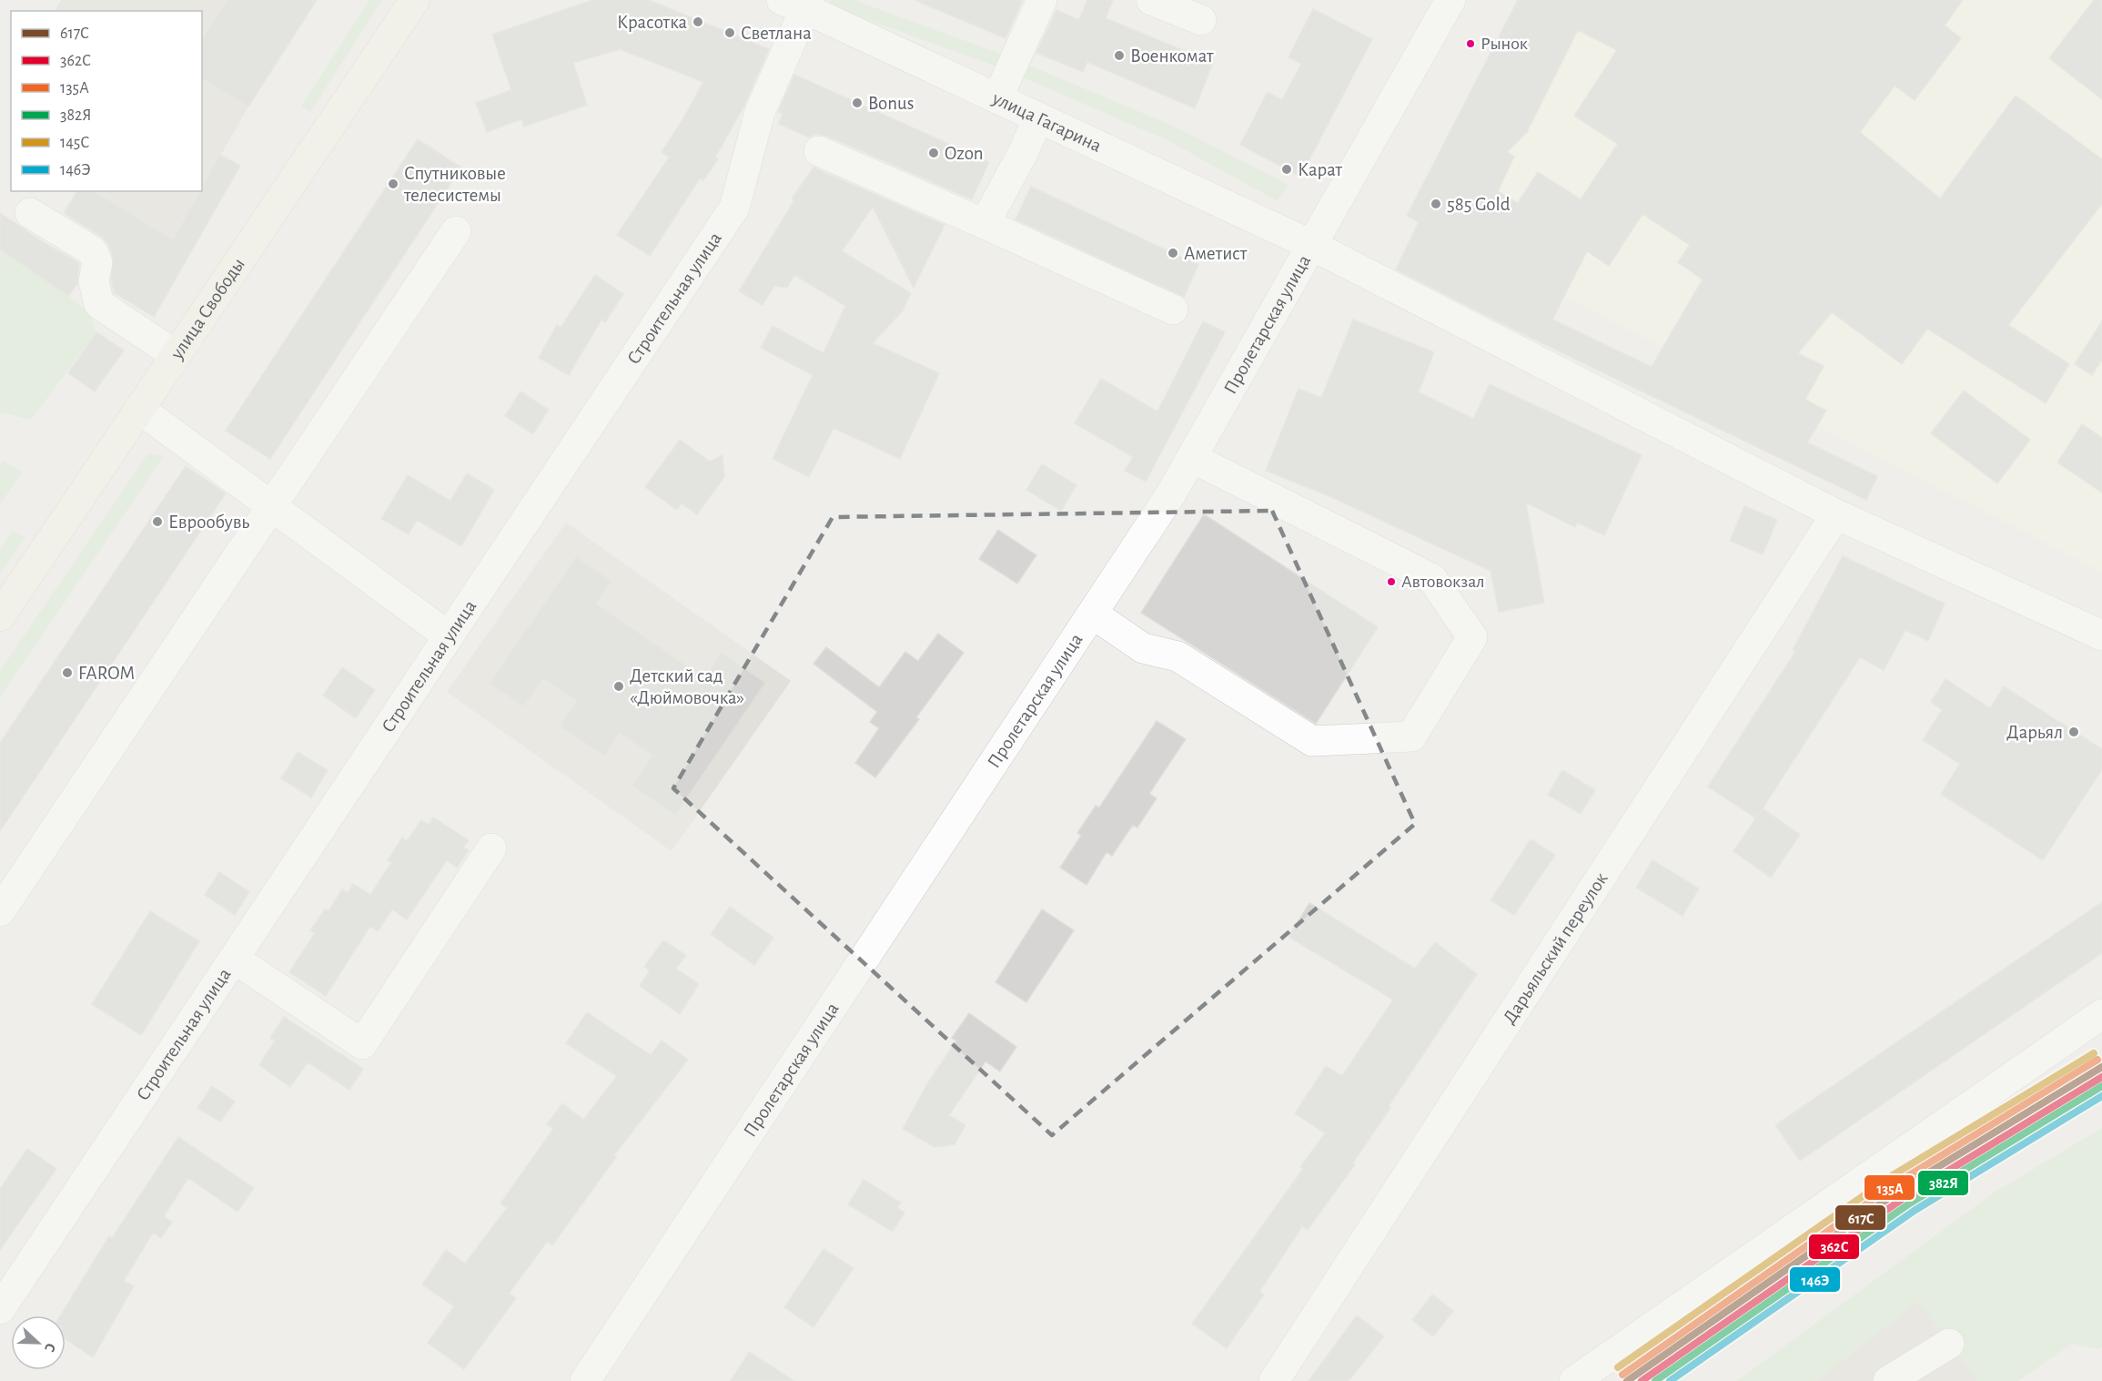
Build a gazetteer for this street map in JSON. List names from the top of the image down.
{
  "streets": {
    "main road": ["улица Свободы"],
    "street": [
      "улица Гагарина",
      "Строительная улица",
      "Пролетарская улица",
      "Дарьяльский переулок"
    ]
  },
  "crossings": [
    ["улица Гагарина", "Строительная улица"],
    ["улица Гагарина", "Пролетарская улица"],
    ["улица Гагарина", "Дарьяльский переулок"]
  ],
  "places": [
    "Красотка",
    "Светлана",
    "Рынок",
    "Военкомат",
    "Bonus",
    "Ozon",
    "Карат",
    "Спутниковые телесистемы",
    "585 Gold",
    "Аметист",
    "Еврообувь",
    "Автовокзал",
    "FAROM",
    "Детский сад «Дюймовочка»",
    "Дарьял"
  ],
  "lines": [
    "transit line 145С",
    "transit line 135А",
    "transit line 617C",
    "transit line 362С",
    "transit line 382Я",
    "transit line 146Э"
  ],
  "legend": [
    "617C",
    "362С",
    "135А",
    "382Я",
    "145С",
    "146Э"
  ],
  "north": "right"
}
